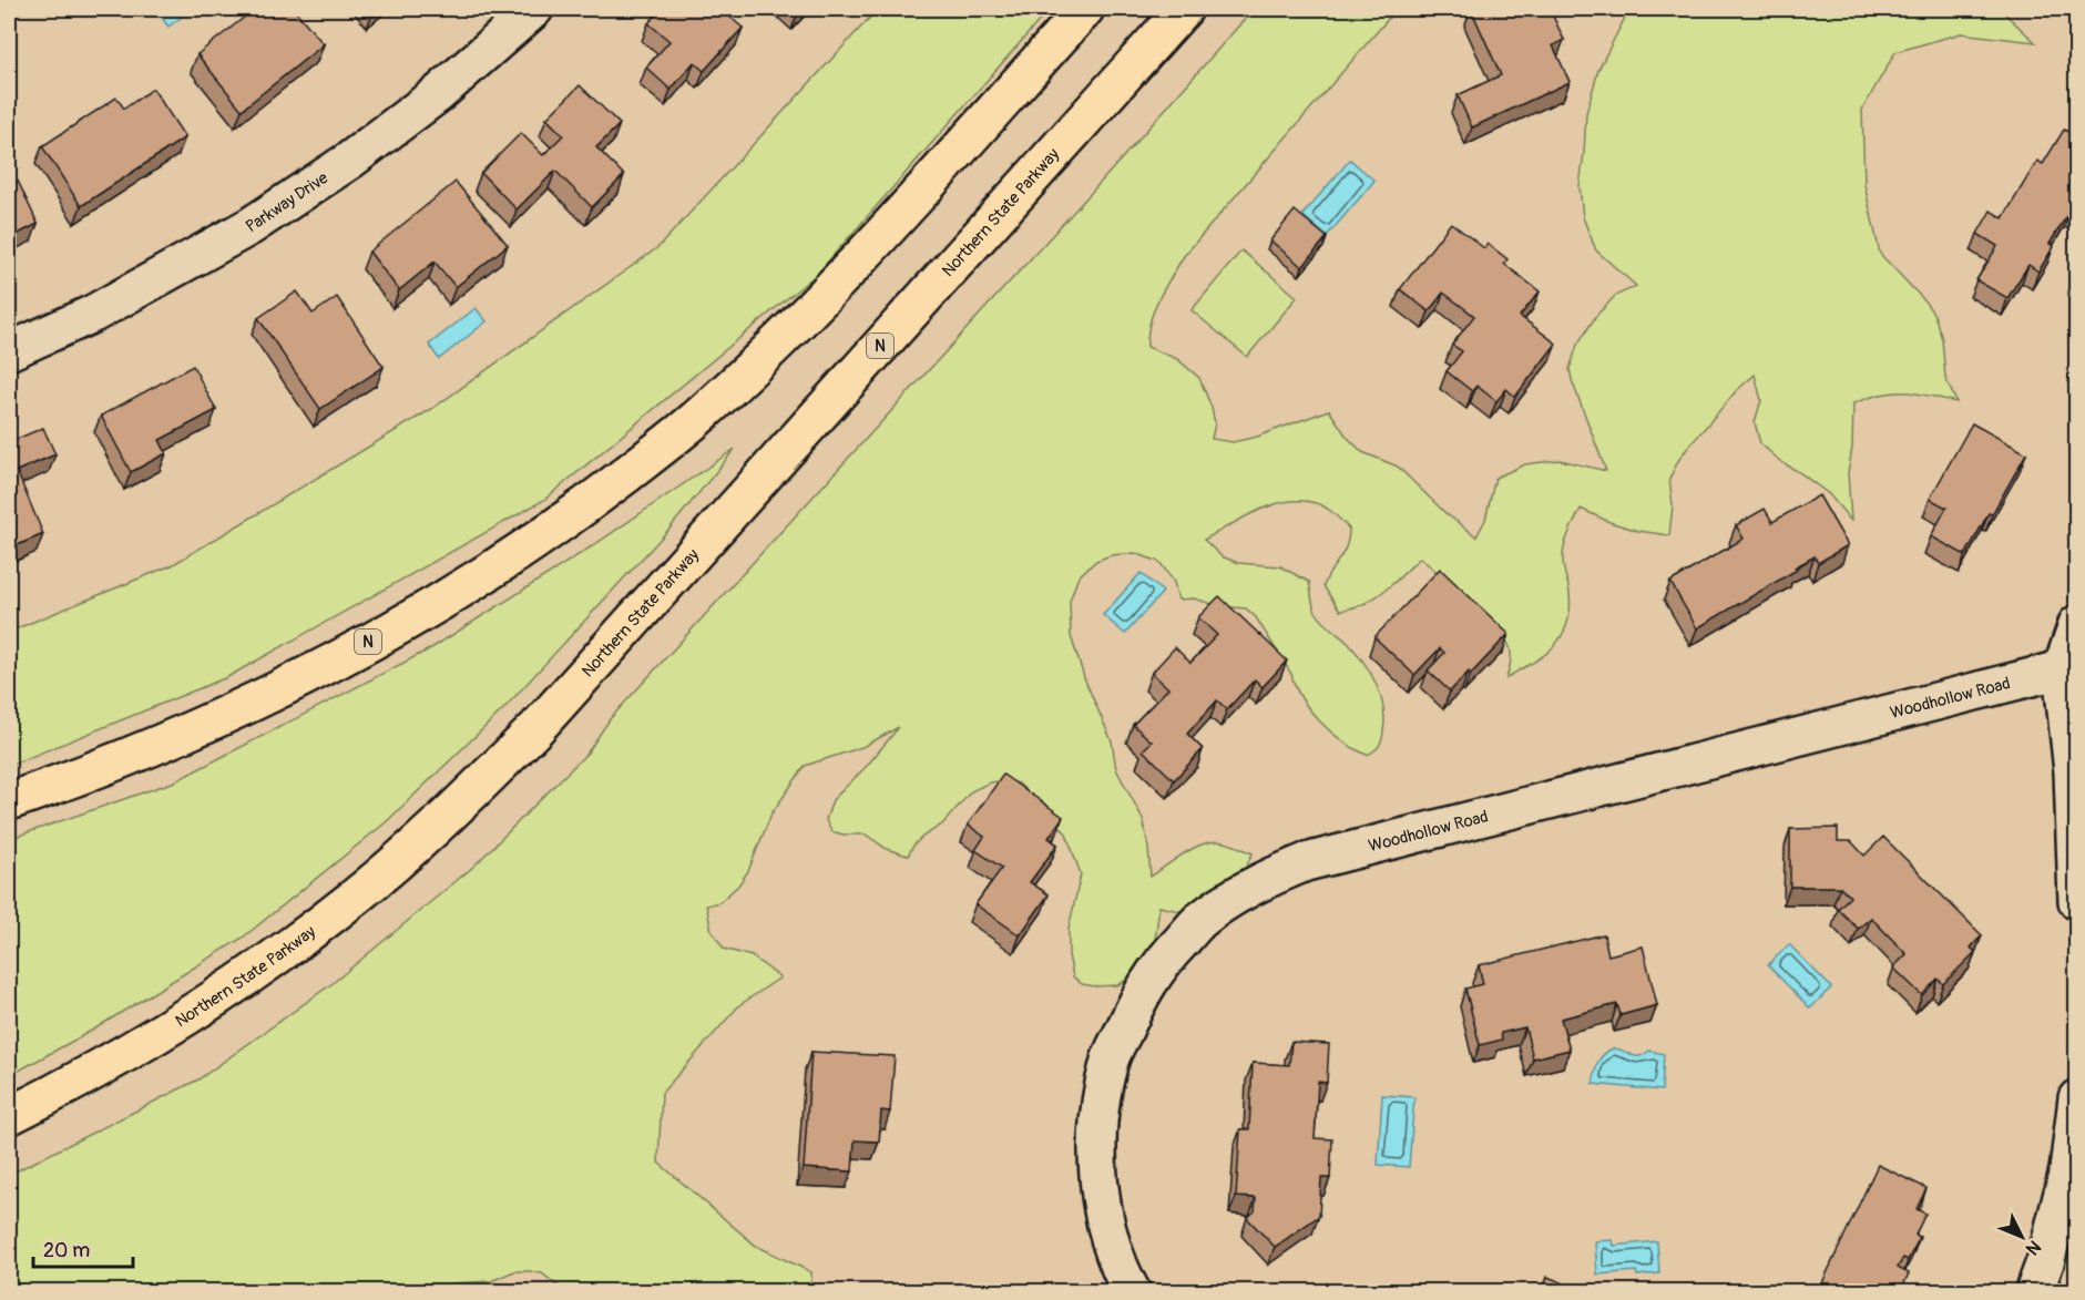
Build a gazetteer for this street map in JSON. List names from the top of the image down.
{
  "streets": {
    "highway": ["Northern State Parkway", "N"],
    "street": ["Parkway Drive", "Woodhollow Road"]
  },
  "scale_bar": "20 m",
  "north": "bottom right"
}
